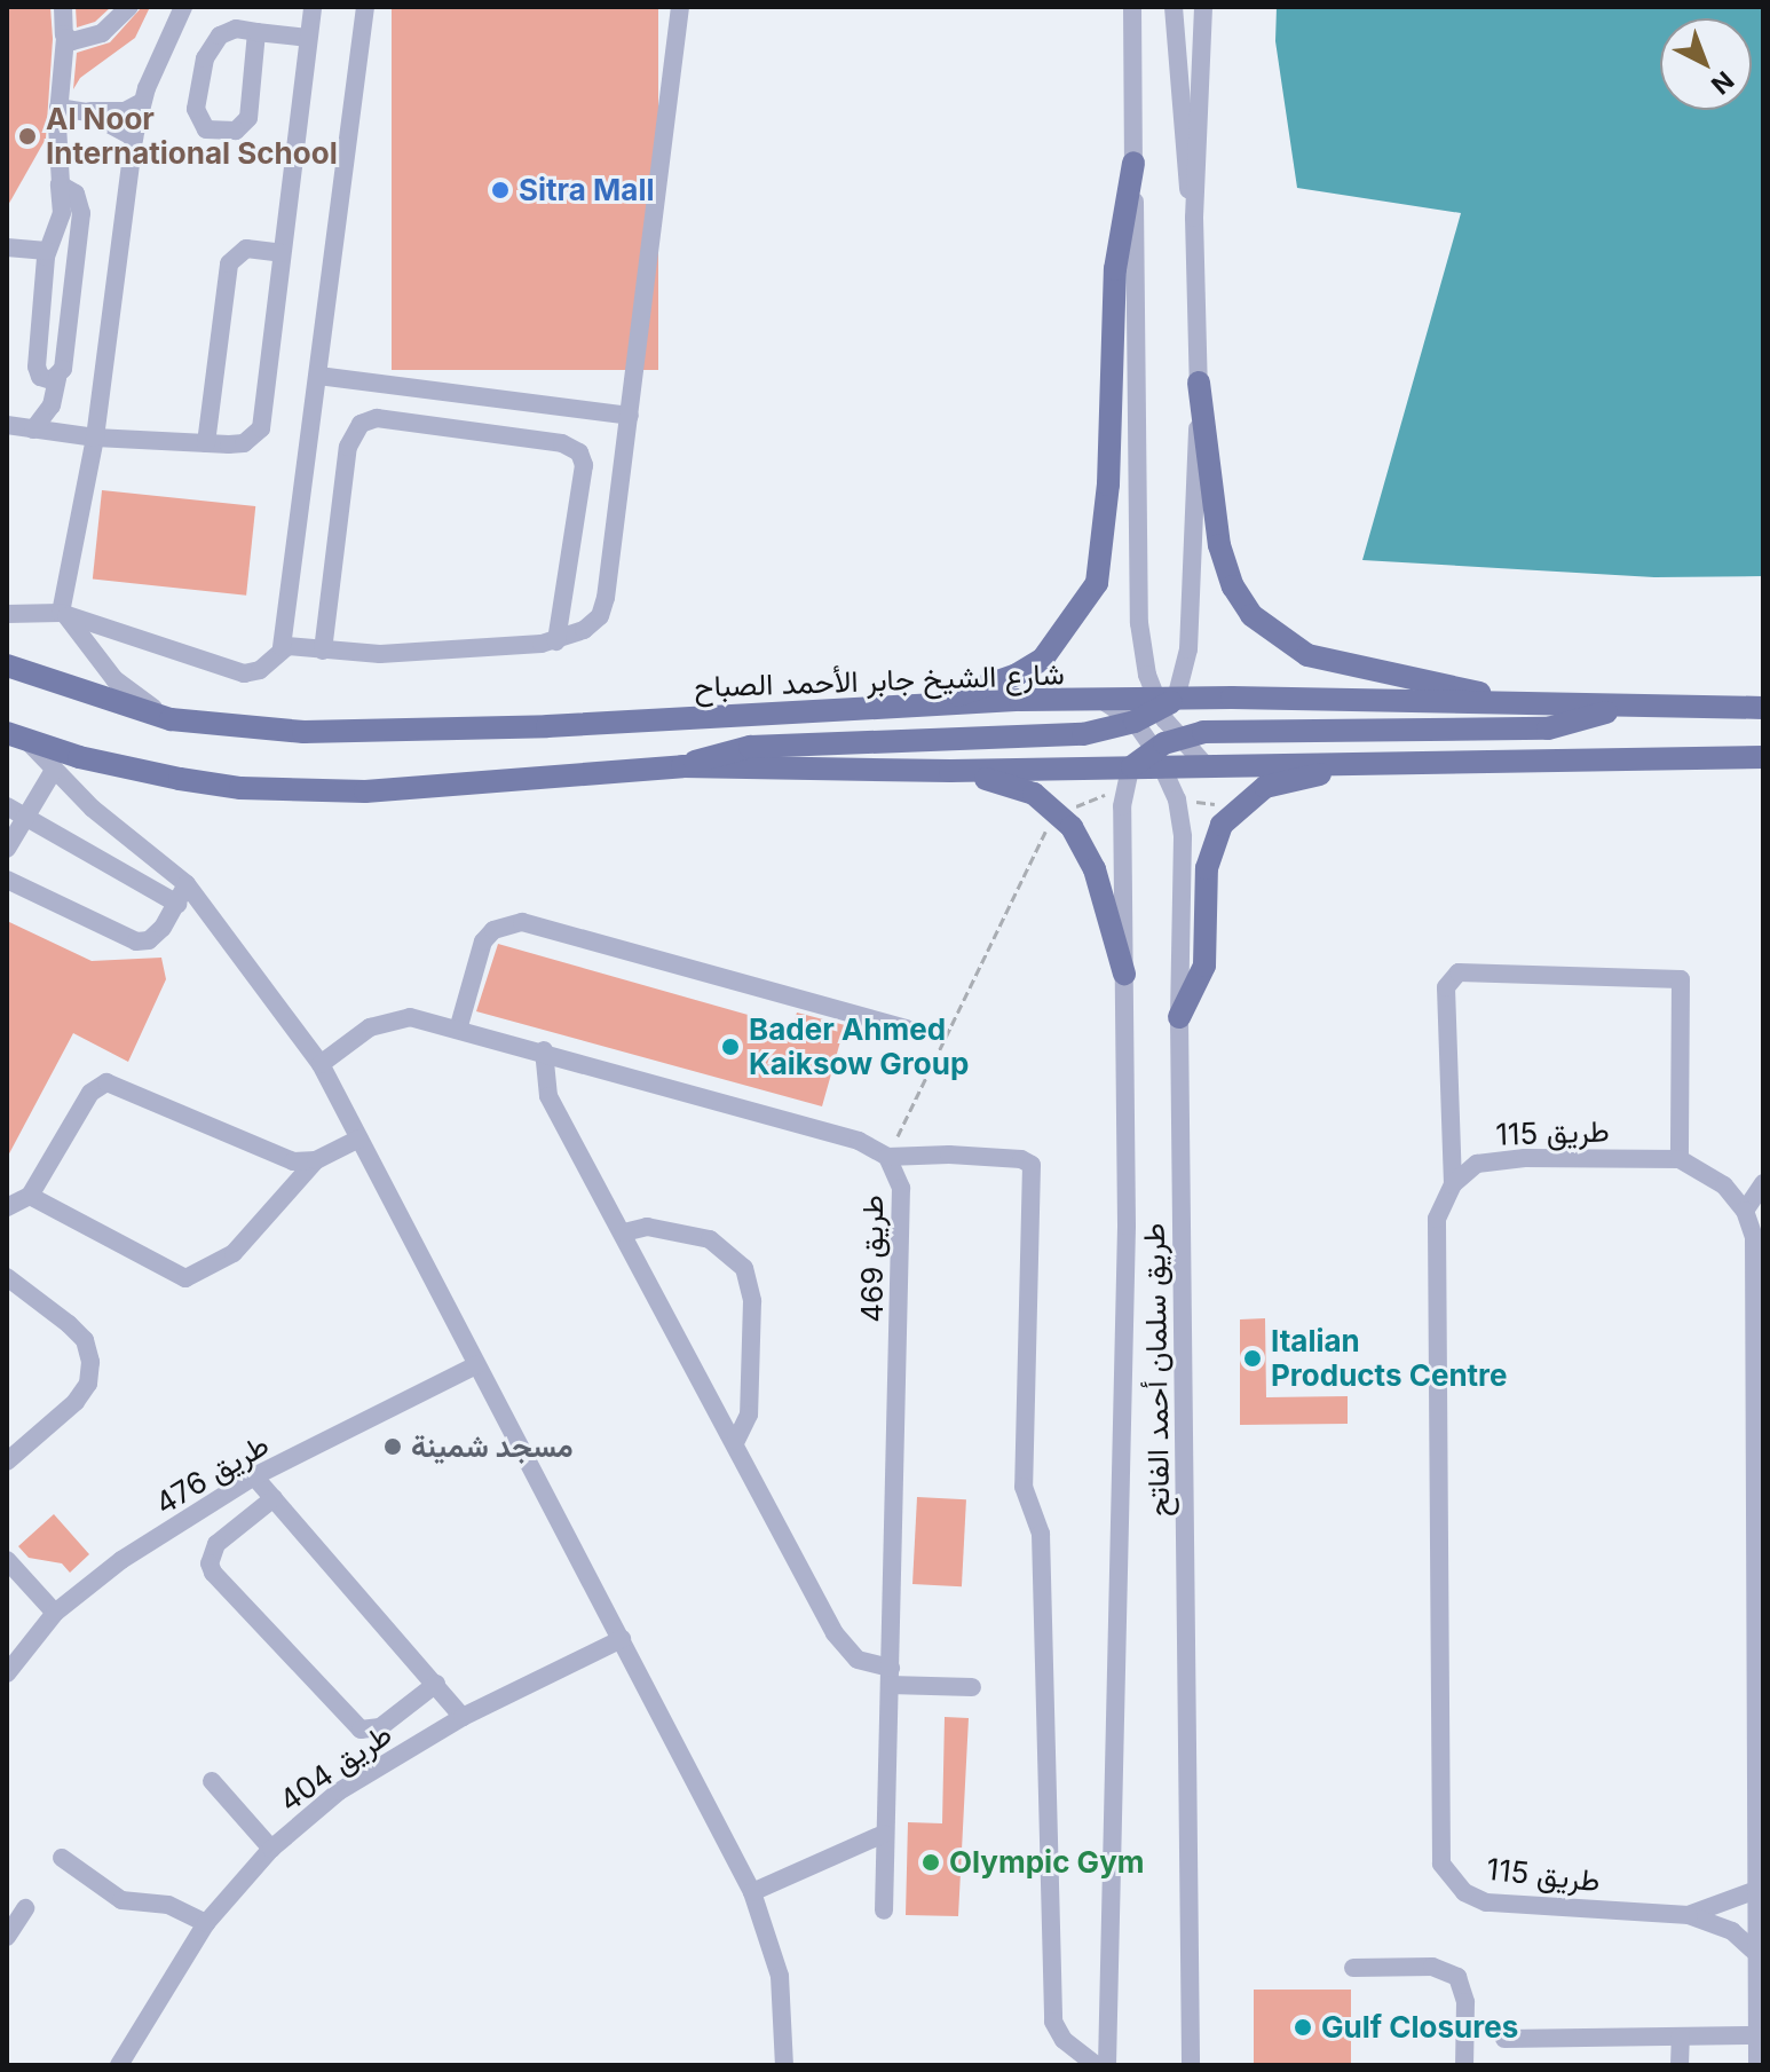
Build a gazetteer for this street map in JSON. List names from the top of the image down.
{
  "streets": {
    "main road": ["شارع الشيخ جابر الأحمد الصباح"],
    "street": [
      "طريق 115",
      "طريق 469",
      "طريق سلمان أحمد الفاتح",
      "طريق 476",
      "طريق 404"
    ]
  },
  "crossings": [
    ["شارع الشيخ جابر الأحمد الصباح", "طريق سلمان أحمد الفاتح"]
  ],
  "places": [
    "Al Noor International School",
    "Sitra Mall",
    "Bader Ahmed Kaiksow Group",
    "Italian Products Centre",
    "مسجد شمينة",
    "Olympic Gym",
    "Gulf Closures"
  ],
  "north": "bottom right"
}
